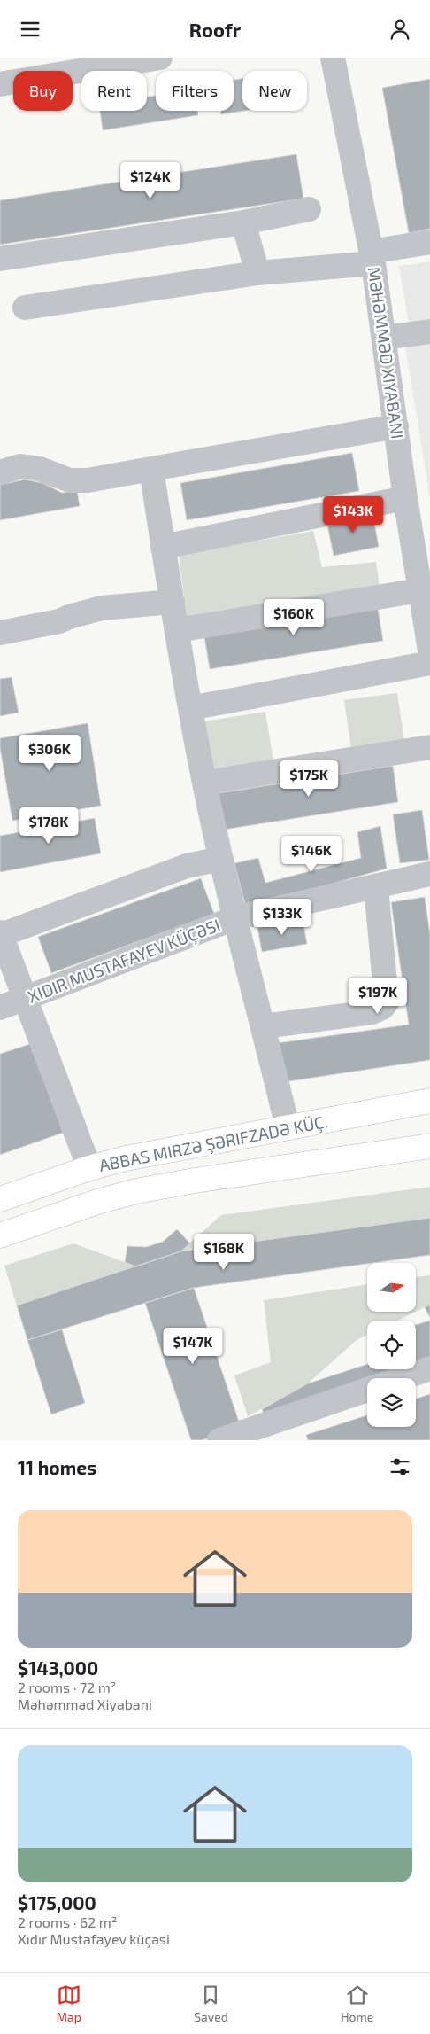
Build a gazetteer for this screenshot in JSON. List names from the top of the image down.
{
  "streets": {
    "main road": ["ABBAS MIRZƏ ŞƏRIFZADƏ KÜÇ."],
    "street": ["MƏHƏMMƏD XIYABANI"]
  },
  "north": "right",
  "page": {
    "header": "Roofr",
    "chip": [
      "Buy",
      "Rent",
      "Filters",
      "New"
    ],
    "price": [
      "$124K",
      "$143K",
      "$160K",
      "$306K",
      "$175K",
      "$178K",
      "$146K",
      "$133K",
      "$197K",
      "$168K",
      "$147K"
    ],
    "heading": "11 homes",
    "list": [
      {
        "name": "$143,000",
        "note": "2 rooms · 72 m² · Məhəmməd Xiyabani"
      },
      {
        "name": "$175,000",
        "note": "2 rooms · 62 m² · Xıdır Mustafayev küçəsi"
      }
    ],
    "tabs": ["Map", "Saved", "Home"]
  }
}
